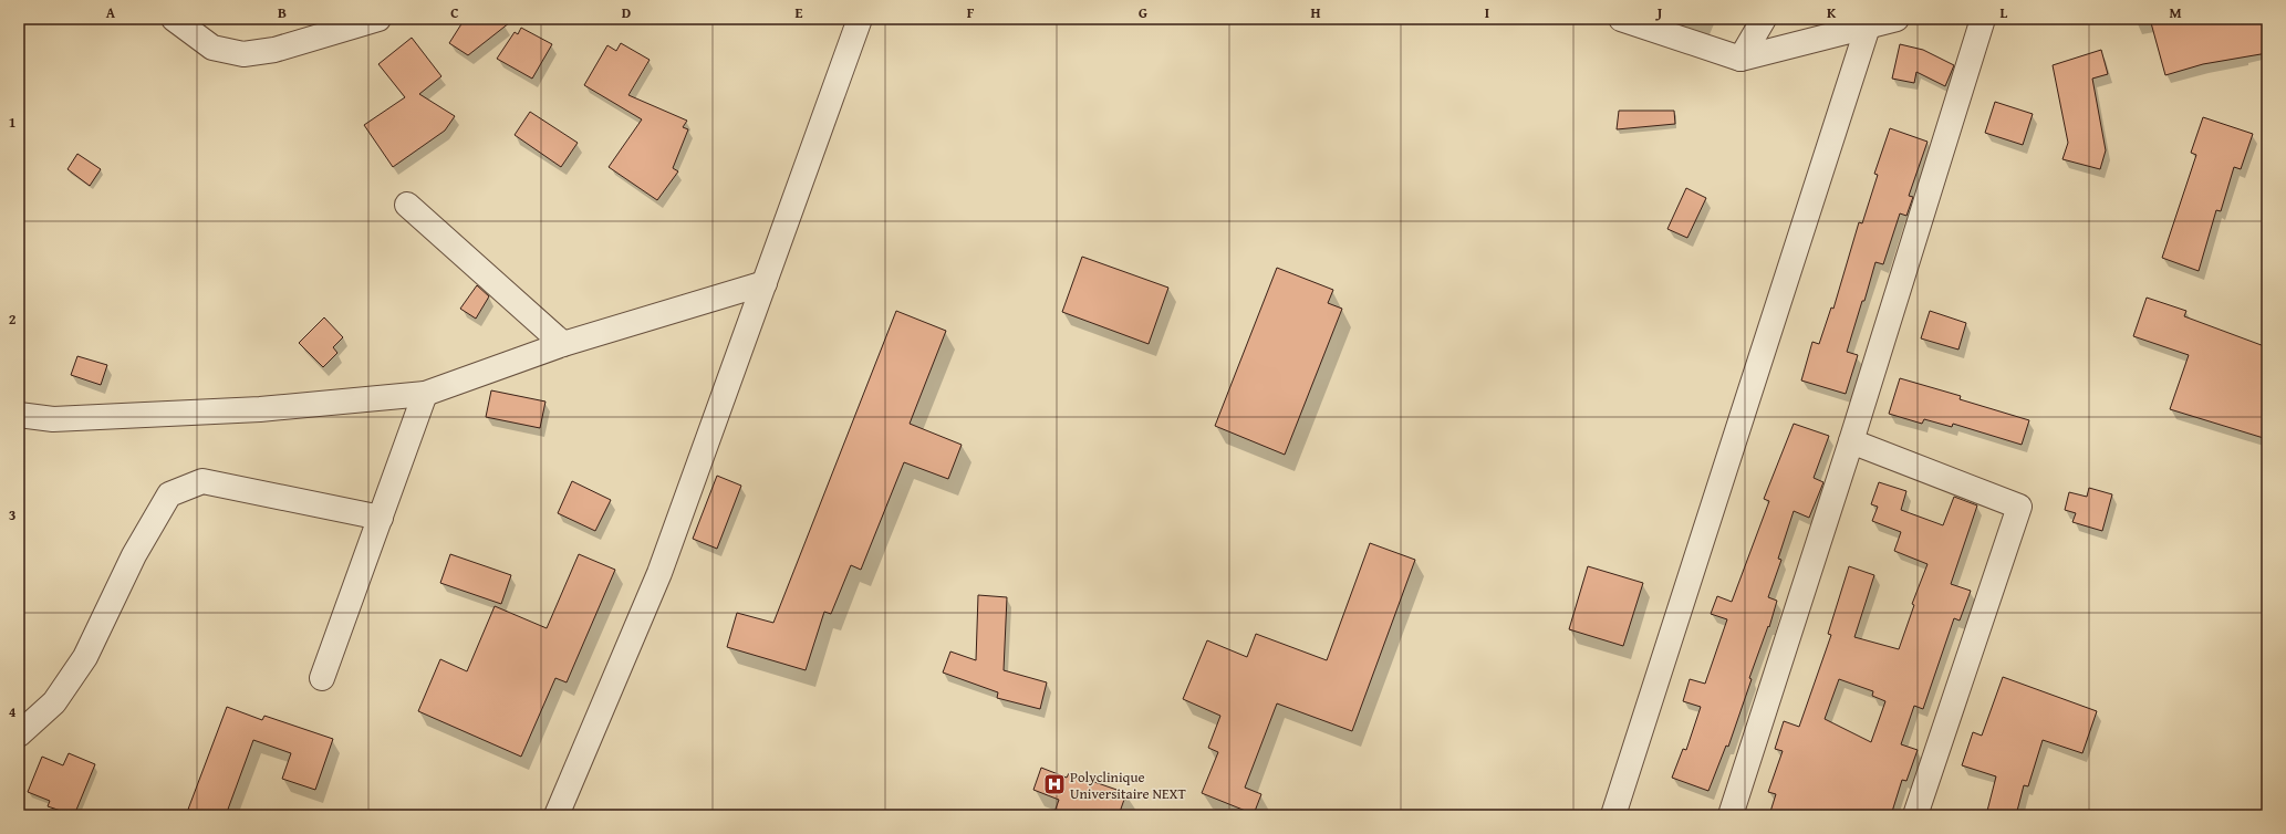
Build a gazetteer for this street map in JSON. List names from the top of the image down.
{
  "places": {
    "hospital": ["Polyclinique Universitaire NEXT"]
  },
  "grid": {
    "columns": [
      "A",
      "B",
      "C",
      "D",
      "E",
      "F",
      "G",
      "H",
      "I",
      "J",
      "K",
      "L",
      "M"
    ],
    "rows": [
      "1",
      "2",
      "3",
      "4"
    ]
  }
}
